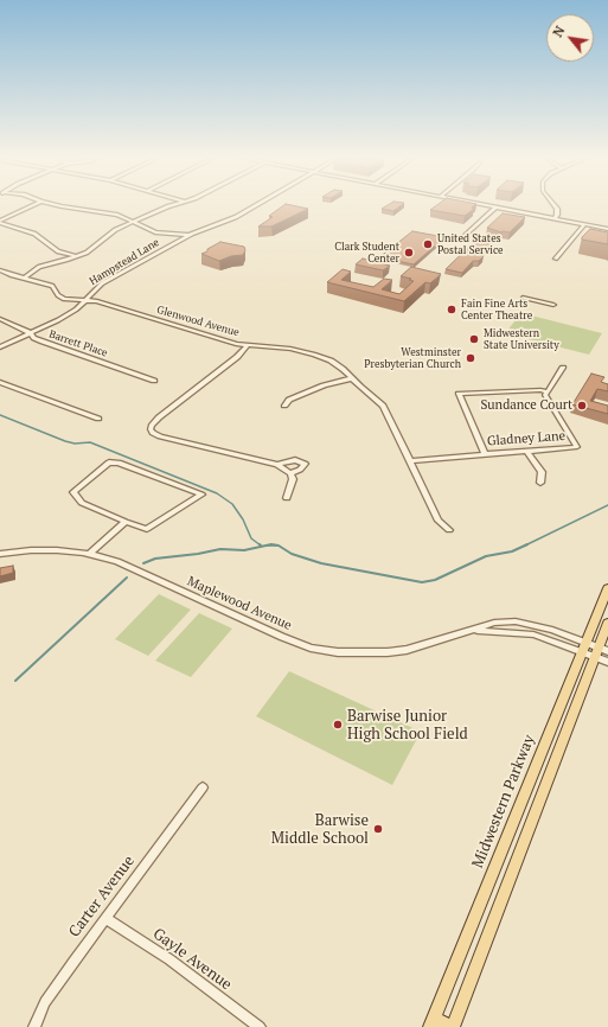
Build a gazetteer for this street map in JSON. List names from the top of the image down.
{
  "streets": {
    "main road": ["Midwestern Parkway"],
    "street": [
      "Hampstead Lane",
      "Glenwood Avenue",
      "Barrett Place",
      "Gladney Lane",
      "Maplewood Avenue",
      "Carter Avenue",
      "Gayle Avenue"
    ]
  },
  "crossings": [
    ["Hampstead Lane", "Glenwood Avenue"],
    ["Hampstead Lane", "Barrett Place"],
    ["Glenwood Avenue", "Gladney Lane"],
    ["Maplewood Avenue", "Midwestern Parkway"],
    ["Carter Avenue", "Gayle Avenue"]
  ],
  "places": [
    "United States Postal Service",
    "Clark Student Center",
    "Fain Fine Arts Center Theatre",
    "Midwestern State University",
    "Westminster Presbyterian Church",
    "Sundance Court",
    "Barwise Junior High School Field",
    "Barwise Middle School"
  ],
  "north": "top left"
}
